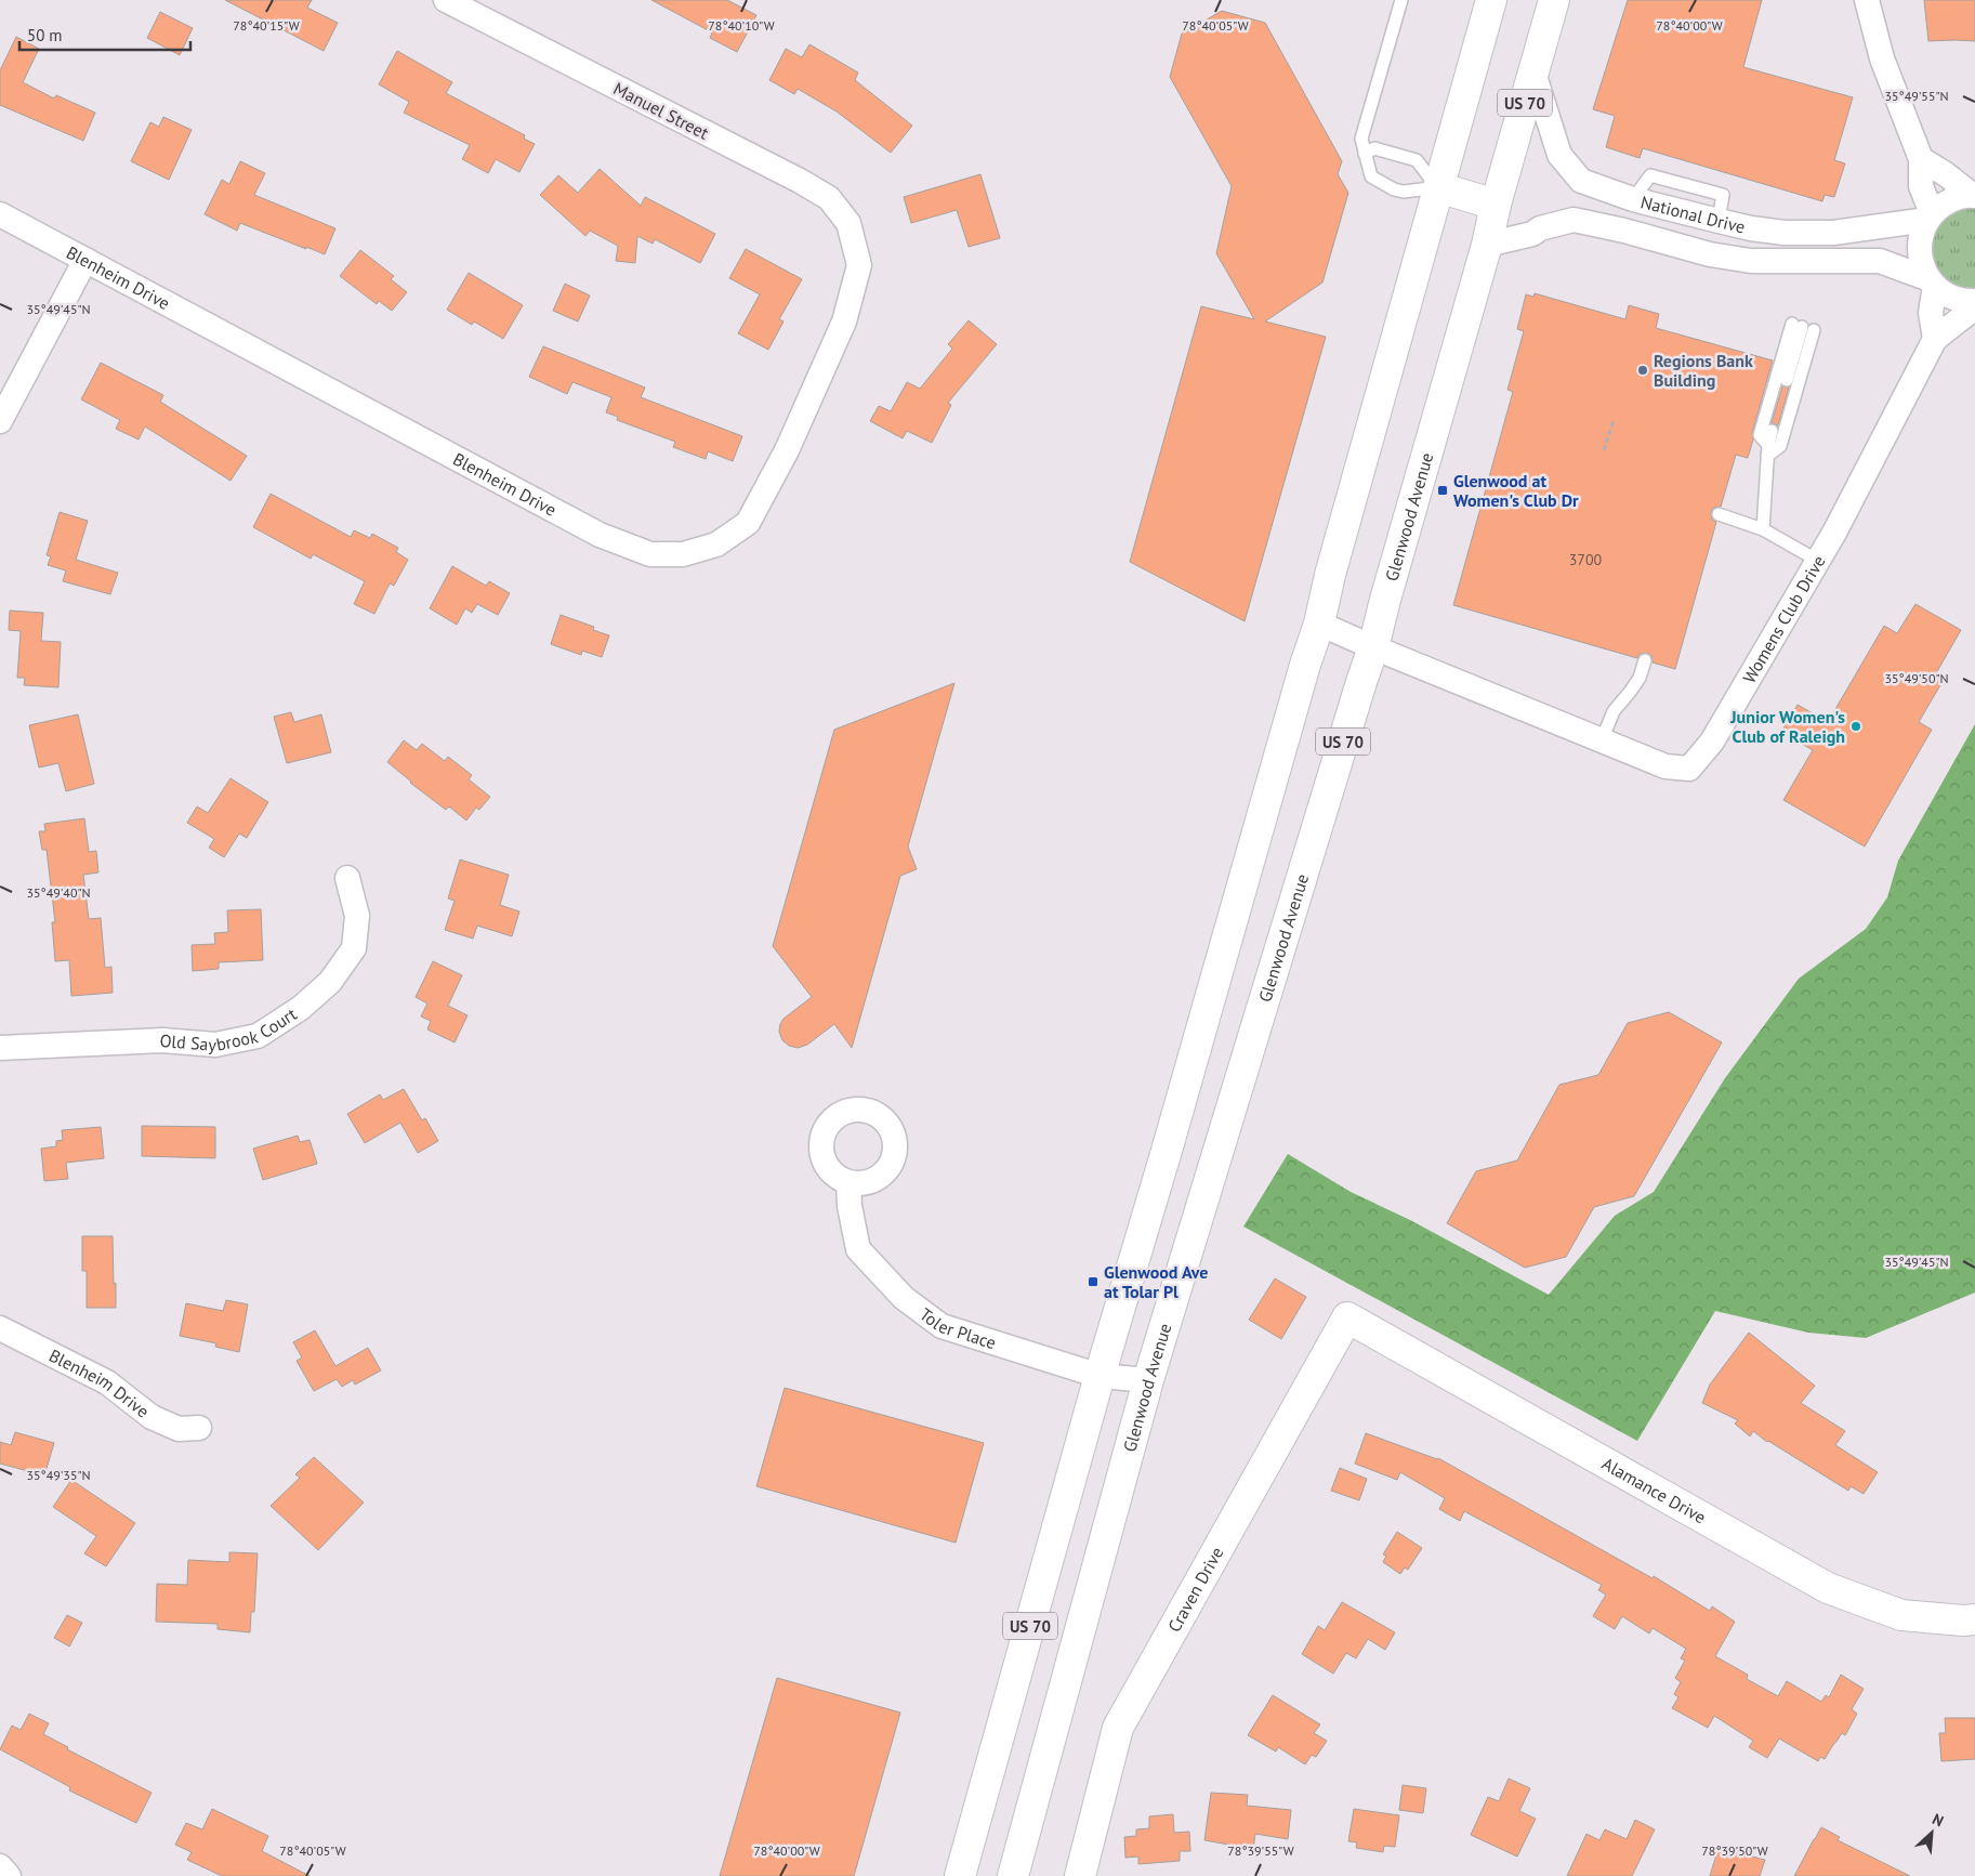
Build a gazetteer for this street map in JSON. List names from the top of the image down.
{
  "streets": {
    "main road": [
      "US 70",
      "Glenwood Avenue",
      "Alamance Drive",
      "Craven Drive"
    ],
    "street": [
      "Manuel Street",
      "National Drive",
      "Blenheim Drive",
      "Womens Club Drive",
      "Old Saybrook Court",
      "Toler Place"
    ]
  },
  "crossings": [
    ["US 70", "Womens Club Drive"],
    ["US 70", "Toler Place"],
    ["Manuel Street", "Blenheim Drive"],
    ["National Drive", "Glenwood Avenue"],
    ["Glenwood Avenue", "Womens Club Drive"],
    ["Glenwood Avenue", "Toler Place"],
    ["Alamance Drive", "Craven Drive"]
  ],
  "places": {
    "other": ["Regions Bank Building", "Junior Women's Club of Raleigh"],
    "transit": ["Glenwood at Women's Club Dr", "Glenwood Ave at Tolar Pl"]
  },
  "house_numbers": ["3700"],
  "scale_bar": "50 m",
  "north": "top right",
  "coordinates": [
    "78°40'15\"W",
    "78°40'10\"W",
    "78°40'05\"W",
    "78°40'00\"W",
    "35°49'55\"N",
    "35°49'45\"N",
    "35°49'50\"N",
    "35°49'40\"N",
    "35°49'35\"N",
    "78°39'55\"W",
    "78°39'50\"W"
  ]
}
